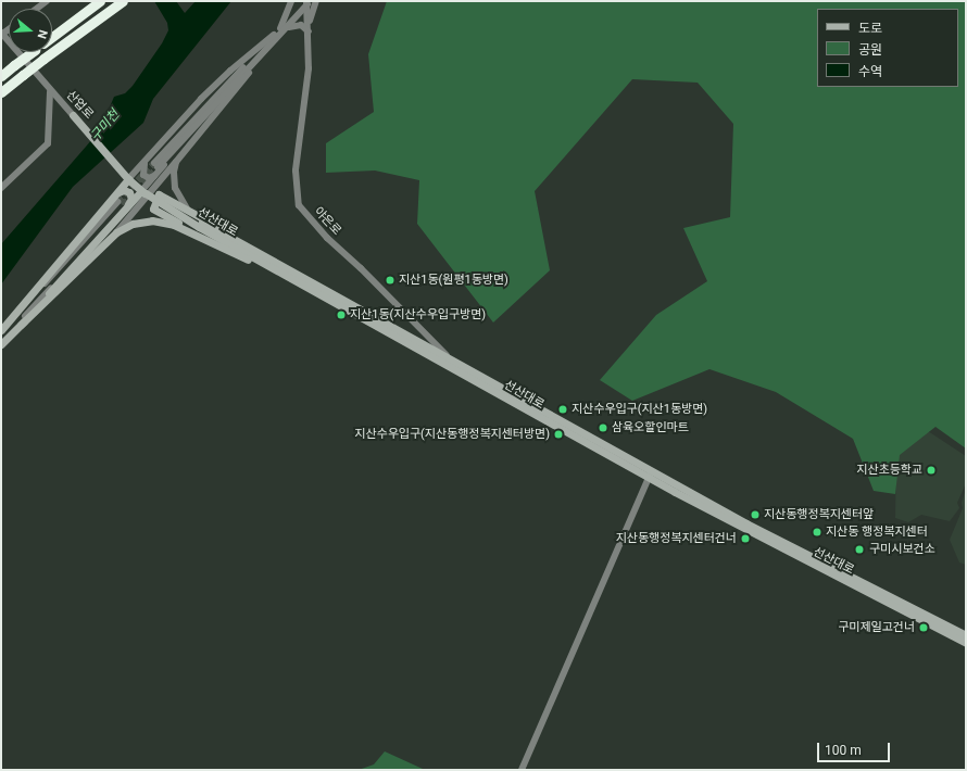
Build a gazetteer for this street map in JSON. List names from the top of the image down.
{
  "streets": {
    "main road": ["산업로", "선산대로"],
    "street": ["야은로"]
  },
  "crossings": [
    ["산업로", "선산대로"],
    ["야은로", "선산대로"]
  ],
  "water": ["구미천"],
  "places": [
    "지산1동(원평1동방면)",
    "지산1동(지산수우입구방면)",
    "지산수우입구(지산1동방면)",
    "삼육오할인마트",
    "지산수우입구(지산동행정복지센터방면)",
    "지산초등학교",
    "지산동행정복지센터앞",
    "지산동 행정복지센터",
    "지산동행정복지센터건너",
    "구미시보건소",
    "구미제일고건너"
  ],
  "legend": ["도로", "공원", "수역"],
  "scale_bar": "100 m",
  "north": "right"
}
